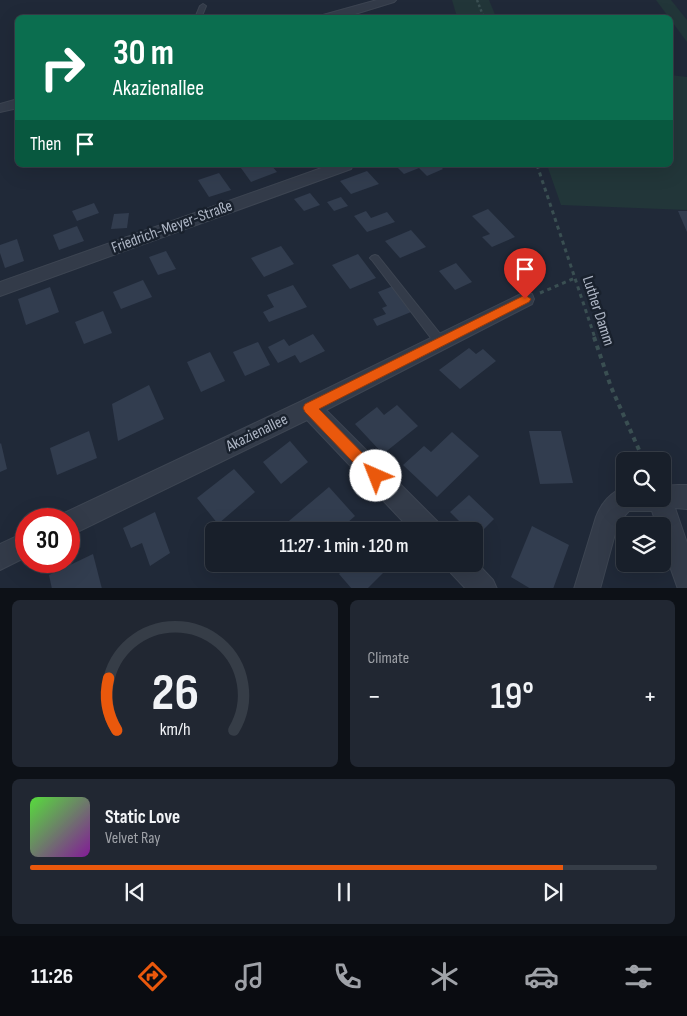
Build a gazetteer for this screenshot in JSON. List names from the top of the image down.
{
  "streets": {
    "street": ["Friedrich-Meyer-Straße", "Akazienallee"],
    "path": ["Luther Damm"]
  },
  "page": {
    "turn": ["30 m", "Akazienallee"],
    "then": "Then",
    "limit": "30",
    "trip": "11:27 · 1 min · 120 m",
    "tile": "Climate",
    "heat": ["−", "19°", "+"],
    "song": ["Static Love", "Velvet Ray"],
    "tabs": "11:26",
    "gauge": ["26", "km/h"]
  }
}
